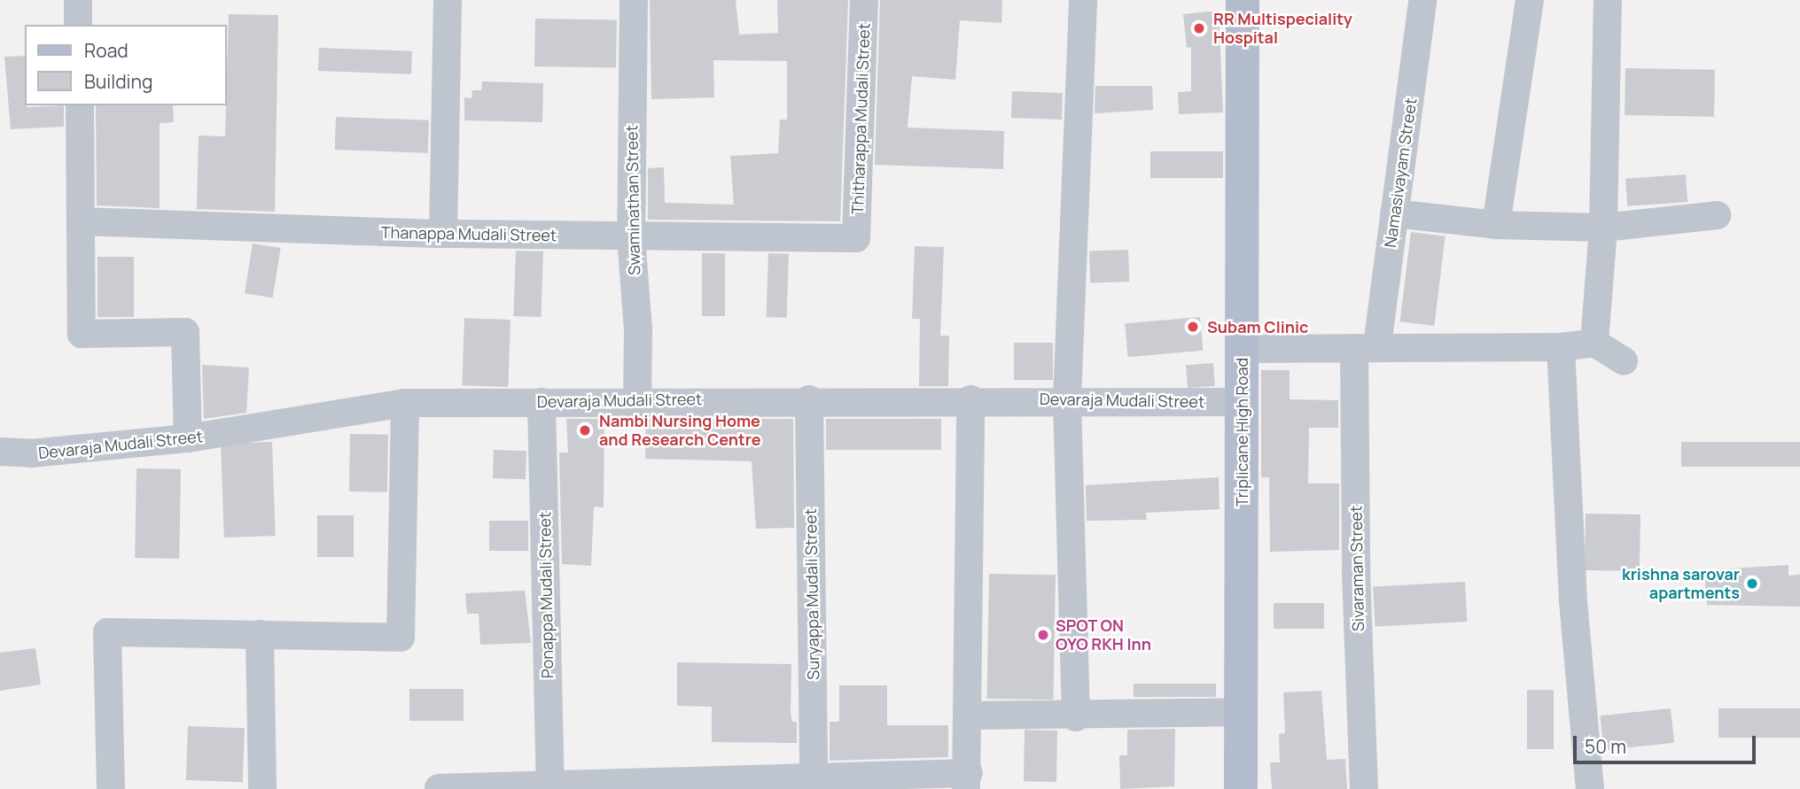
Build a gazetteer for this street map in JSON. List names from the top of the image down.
{
  "streets": {
    "main road": ["Triplicane High Road"],
    "street": [
      "Thitharappa Mudali Street",
      "Namasivayam Street",
      "Swaminathan Street",
      "Thanappa Mudali Street",
      "Devaraja Mudali Street",
      "Sivaraman Street",
      "Suryappa Mudali Street",
      "Ponappa Mudali Street"
    ]
  },
  "crossings": [
    ["Thitharappa Mudali Street", "Thanappa Mudali Street"],
    ["Namasivayam Street", "Sivaraman Street"],
    ["Swaminathan Street", "Thanappa Mudali Street"],
    ["Swaminathan Street", "Devaraja Mudali Street"],
    ["Devaraja Mudali Street", "Triplicane High Road"],
    ["Devaraja Mudali Street", "Suryappa Mudali Street"],
    ["Devaraja Mudali Street", "Ponappa Mudali Street"]
  ],
  "places": [
    "RR Multispeciality Hospital",
    "Subam Clinic",
    "Nambi Nursing Home and Research Centre",
    "krishna sarovar apartments",
    "SPOT ON OYO RKH Inn"
  ],
  "legend": ["Road", "Building"],
  "scale_bar": "50 m"
}
